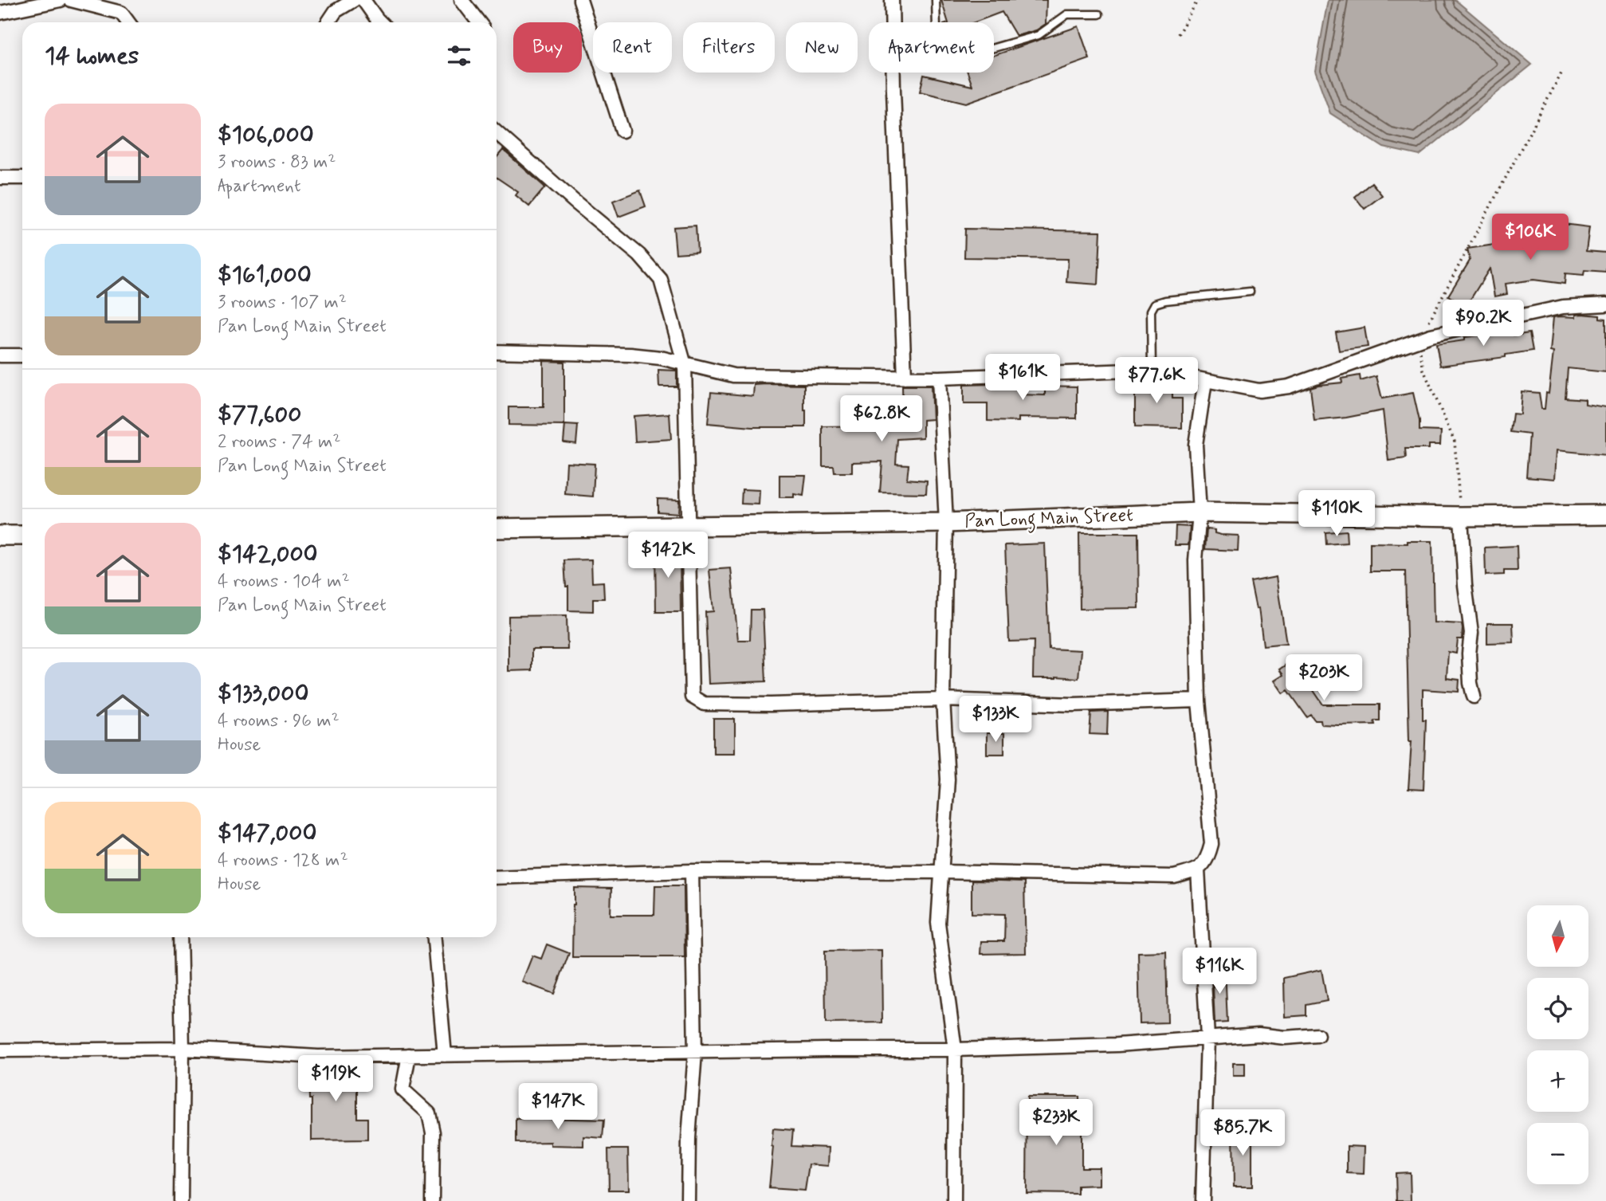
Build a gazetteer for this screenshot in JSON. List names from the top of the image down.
{
  "streets": {
    "street": ["Pan Long Main Street"]
  },
  "north": "bottom",
  "page": {
    "chip": [
      "Buy",
      "Rent",
      "Filters",
      "New",
      "Apartment"
    ],
    "heading": "14 homes",
    "list": [
      {
        "name": "$106,000",
        "note": "3 rooms · 83 m² · Apartment"
      },
      {
        "name": "$161,000",
        "note": "3 rooms · 107 m² · Pan Long Main Street"
      },
      {
        "name": "$77,600",
        "note": "2 rooms · 74 m² · Pan Long Main Street"
      },
      {
        "name": "$142,000",
        "note": "4 rooms · 104 m² · Pan Long Main Street"
      },
      {
        "name": "$133,000",
        "note": "4 rooms · 96 m² · House"
      },
      {
        "name": "$147,000",
        "note": "4 rooms · 128 m² · House"
      }
    ],
    "price": [
      "$106K",
      "$90.2K",
      "$161K",
      "$77.6K",
      "$62.8K",
      "$110K",
      "$142K",
      "$203K",
      "$133K",
      "$116K",
      "$119K",
      "$147K",
      "$233K",
      "$85.7K"
    ],
    "map_buttons": ["+", "−"]
  }
}
